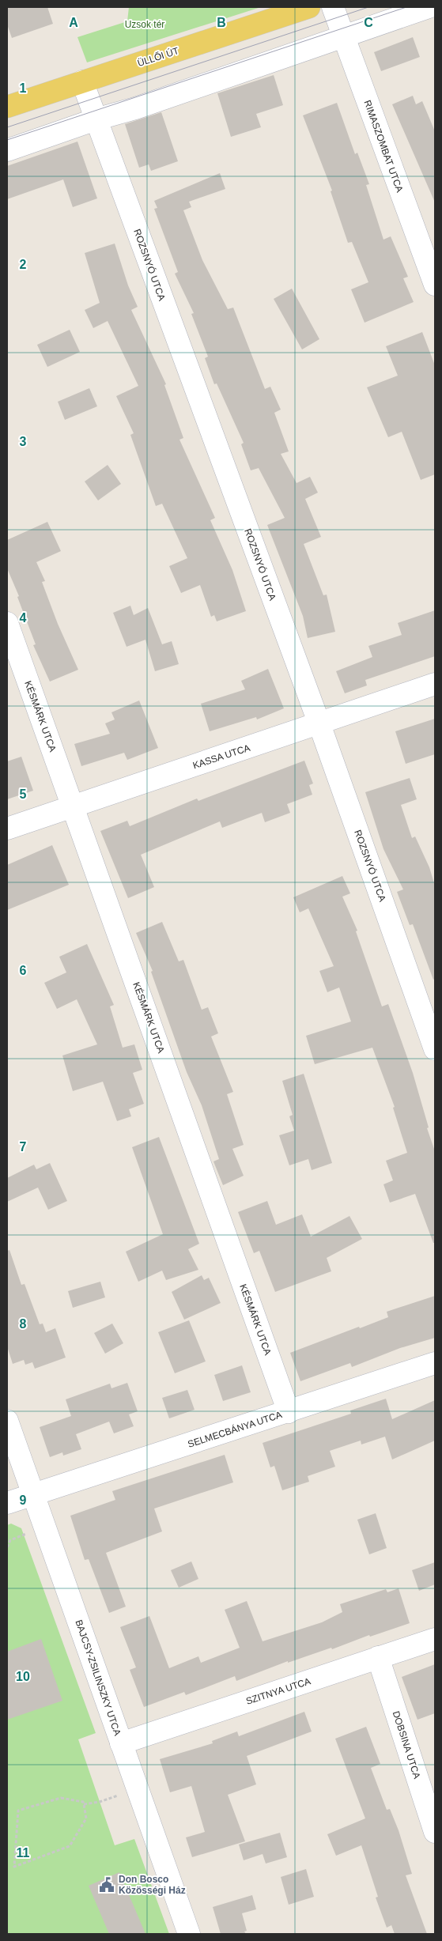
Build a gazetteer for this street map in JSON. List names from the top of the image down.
{
  "streets": {
    "main road": ["ÜLLŐI ÚT"],
    "street": [
      "RIMASZOMBAT UTCA",
      "ROZSNYÓ UTCA",
      "KÉSMÁRK UTCA",
      "KASSA UTCA",
      "SELMECBÁNYA UTCA",
      "BAJCSY-ZSILINSZKY UTCA",
      "SZITNYA UTCA",
      "DOBSINA UTCA"
    ]
  },
  "crossings": [
    ["ÜLLŐI ÚT", "ROZSNYÓ UTCA"],
    ["ROZSNYÓ UTCA", "KASSA UTCA"],
    ["KÉSMÁRK UTCA", "KASSA UTCA"],
    ["KÉSMÁRK UTCA", "SELMECBÁNYA UTCA"],
    ["SELMECBÁNYA UTCA", "BAJCSY-ZSILINSZKY UTCA"],
    ["BAJCSY-ZSILINSZKY UTCA", "SZITNYA UTCA"],
    ["SZITNYA UTCA", "DOBSINA UTCA"]
  ],
  "parks": ["Uzsok tér"],
  "places": {
    "public building": ["Don Bosco Közösségi Ház"]
  },
  "grid": {
    "columns": ["A", "B", "C"],
    "rows": [
      "1",
      "2",
      "3",
      "4",
      "5",
      "6",
      "7",
      "8",
      "9",
      "10",
      "11"
    ]
  }
}
